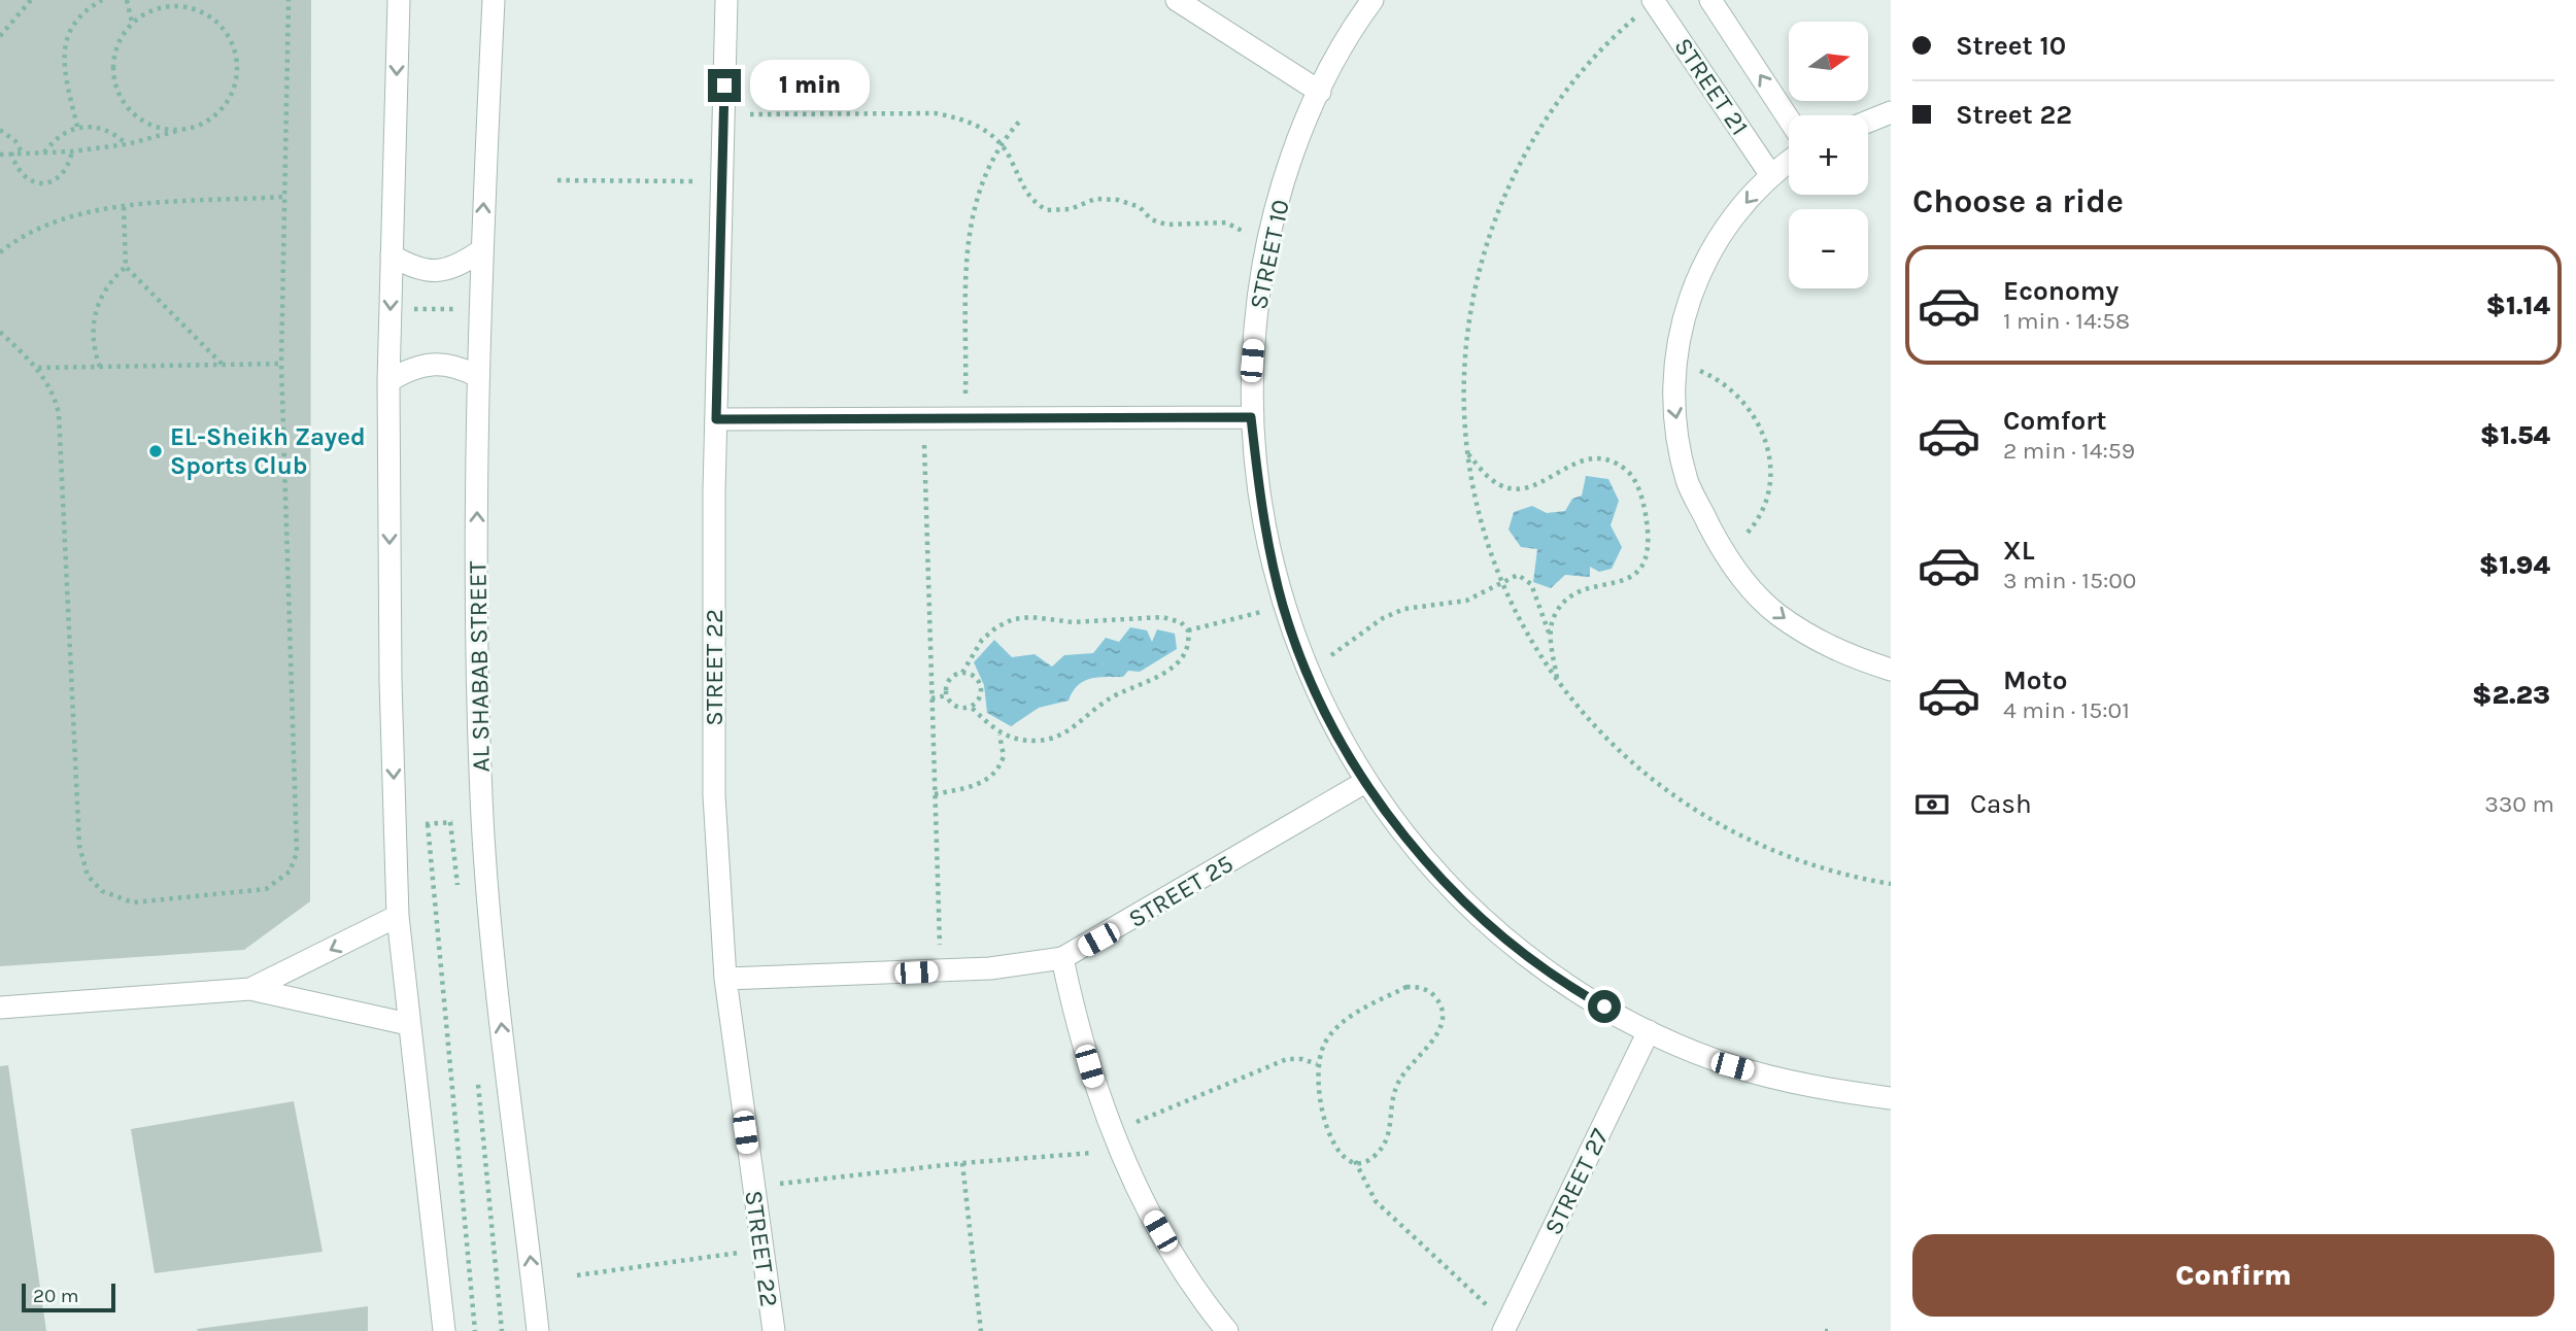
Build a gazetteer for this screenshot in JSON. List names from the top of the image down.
{
  "streets": {
    "street": [
      "STREET 21",
      "STREET 10",
      "AL SHABAB STREET",
      "STREET 22",
      "STREET 25",
      "STREET 27"
    ]
  },
  "crossings": [
    ["STREET 10", "STREET 25"],
    ["STREET 10", "STREET 27"],
    ["STREET 22", "STREET 25"]
  ],
  "places": ["EL-Sheikh Zayed Sports Club"],
  "scale_bar": "20 m",
  "north": "right",
  "page": {
    "banner": ["Street 10", "Street 22"],
    "map_buttons": ["+", "−"],
    "bubble": "1 min",
    "heading": "Choose a ride",
    "list": [
      {
        "name": "Economy",
        "note": "1 min · 14:58",
        "value": "$1.14"
      },
      {
        "name": "Comfort",
        "note": "2 min · 14:59",
        "value": "$1.54"
      },
      {
        "name": "XL",
        "note": "3 min · 15:00",
        "value": "$1.94"
      },
      {
        "name": "Moto",
        "note": "4 min · 15:01",
        "value": "$2.23"
      }
    ],
    "pay": ["Cash", "330 m"],
    "buttons": "Confirm",
    "scale": "20 m"
  }
}
